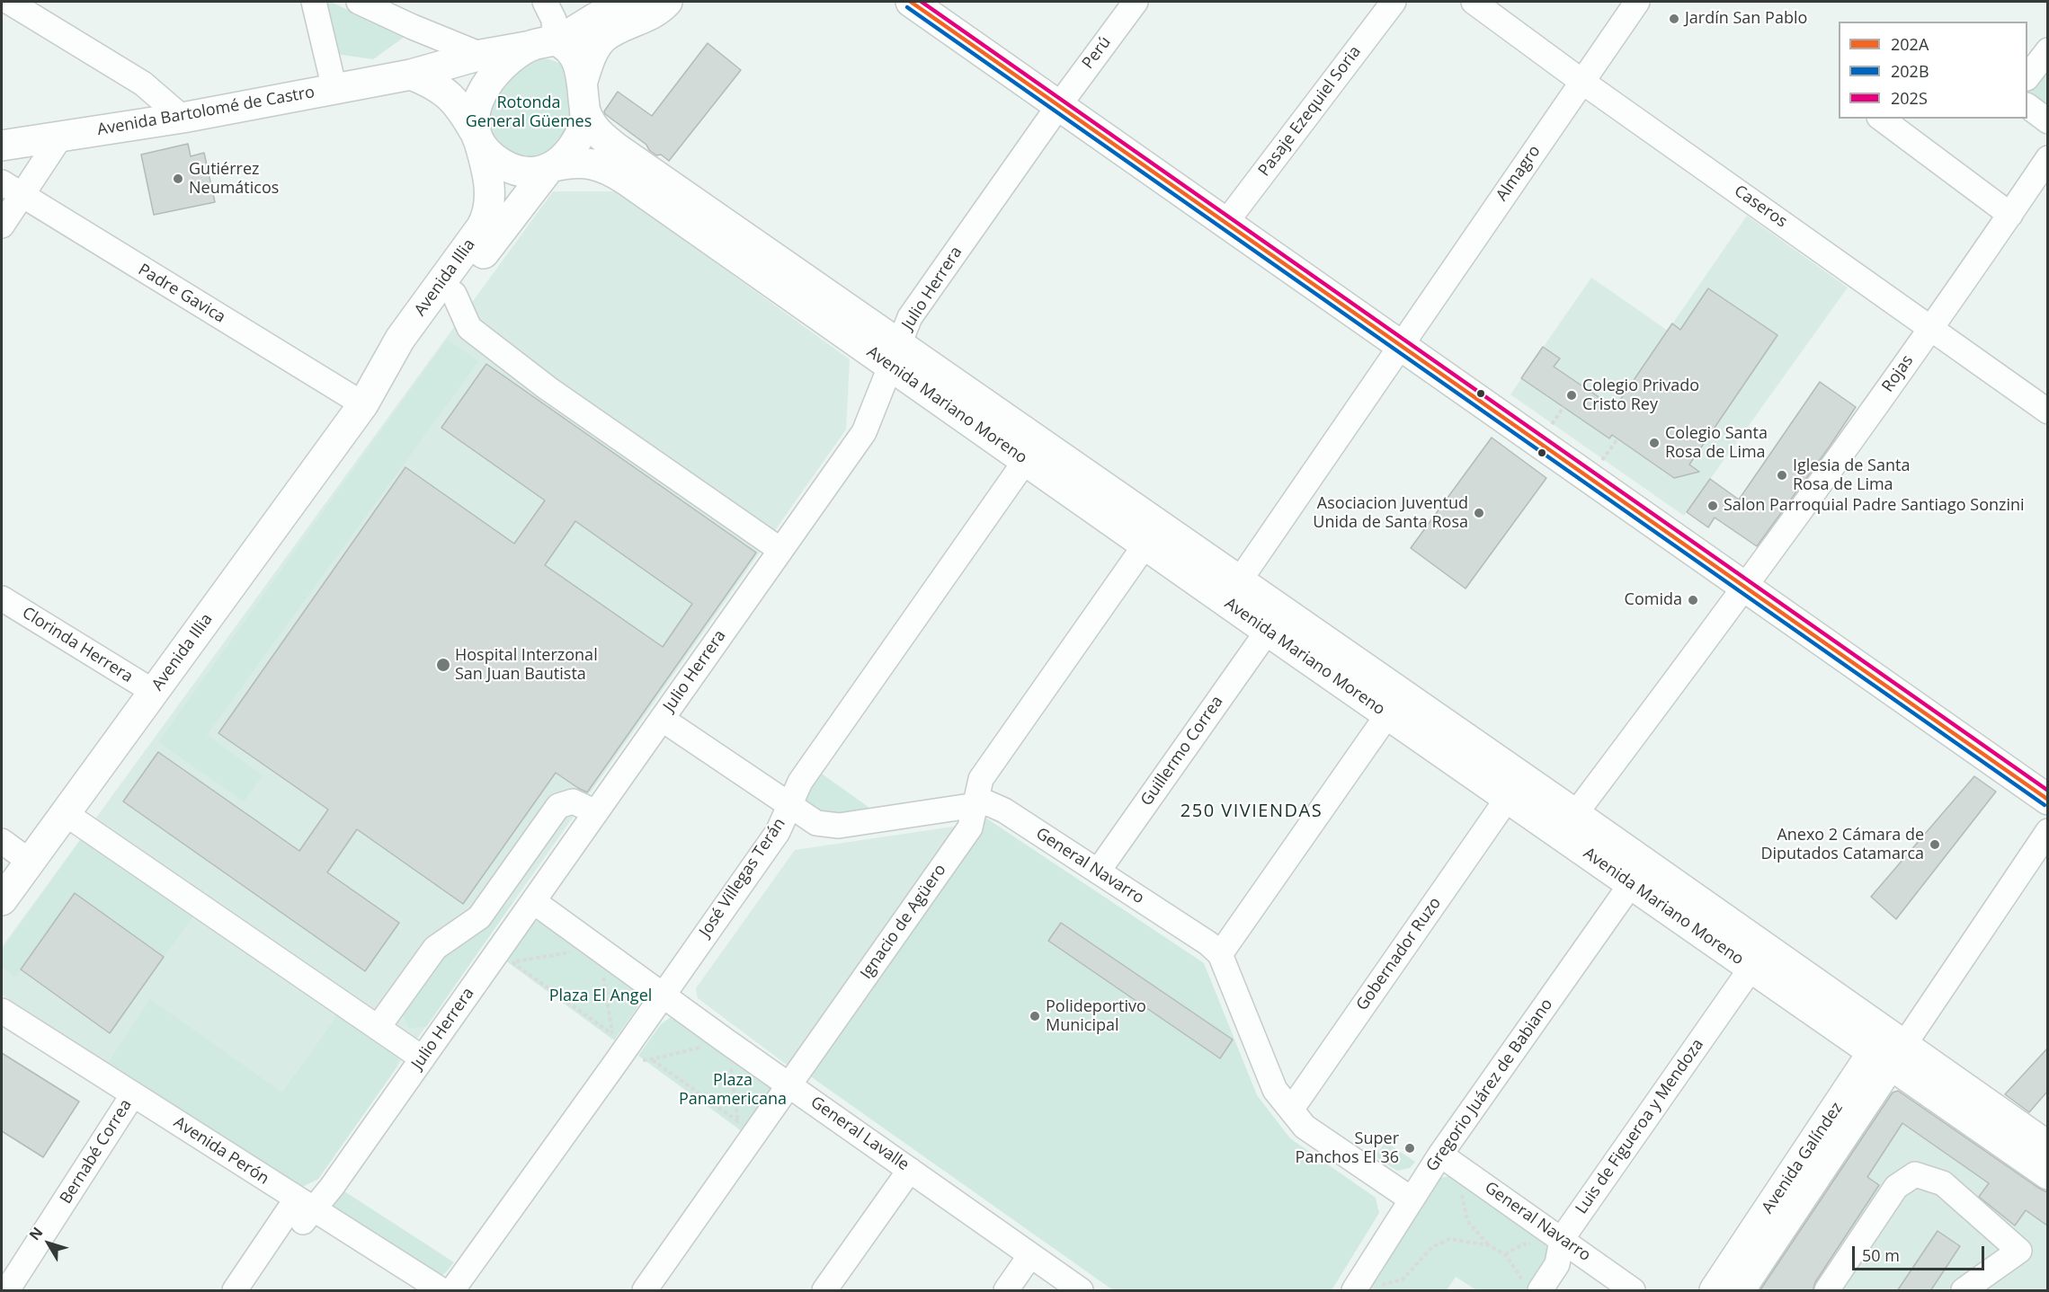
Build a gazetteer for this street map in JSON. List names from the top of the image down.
{
  "streets": {
    "main road": [
      "Avenida Bartolomé de Castro",
      "Avenida Illia",
      "Avenida Mariano Moreno",
      "Avenida Galíndez"
    ],
    "street": [
      "Perú",
      "Pasaje Ezequiel Soria",
      "Almagro",
      "Caseros",
      "Julio Herrera",
      "Padre Gavica",
      "Rojas",
      "Clorinda Herrera",
      "Guillermo Correa",
      "General Navarro",
      "José Villegas Terán",
      "Ignacio de Agüero",
      "Gobernador Ruzo",
      "Gregorio Juárez de Babiano",
      "Luis de Figueroa y Mendoza",
      "General Lavalle",
      "Avenida Perón",
      "Bernabé Correa"
    ]
  },
  "crossings": [
    ["Perú", "Julio Herrera"],
    ["Avenida Bartolomé de Castro", "Avenida Illia"],
    ["Avenida Bartolomé de Castro", "Avenida Mariano Moreno"],
    ["Almagro", "Caseros"],
    ["Caseros", "Rojas"],
    ["Avenida Illia", "Padre Gavica"],
    ["Avenida Illia", "Avenida Mariano Moreno"],
    ["Avenida Illia", "Clorinda Herrera"],
    ["Julio Herrera", "Avenida Mariano Moreno"],
    ["Julio Herrera", "General Navarro"],
    ["Julio Herrera", "General Lavalle"],
    ["Julio Herrera", "Avenida Perón"],
    ["Avenida Mariano Moreno", "Guillermo Correa"],
    ["Avenida Mariano Moreno", "José Villegas Terán"],
    ["Avenida Mariano Moreno", "Ignacio de Agüero"],
    ["Avenida Mariano Moreno", "Gobernador Ruzo"],
    ["Avenida Mariano Moreno", "Gregorio Juárez de Babiano"],
    ["Avenida Mariano Moreno", "Luis de Figueroa y Mendoza"],
    ["Avenida Mariano Moreno", "Avenida Galíndez"],
    ["Guillermo Correa", "General Navarro"],
    ["General Navarro", "José Villegas Terán"],
    ["General Navarro", "Ignacio de Agüero"],
    ["General Navarro", "Gregorio Juárez de Babiano"],
    ["General Navarro", "Luis de Figueroa y Mendoza"],
    ["José Villegas Terán", "General Lavalle"],
    ["Ignacio de Agüero", "General Lavalle"],
    ["Avenida Perón", "Bernabé Correa"]
  ],
  "districts": ["250 VIVIENDAS"],
  "parks": ["Rotonda General Güemes", "Plaza El Angel", "Plaza Panamericana"],
  "places": [
    "Jardín San Pablo",
    "Gutiérrez Neumáticos",
    "Colegio Privado Cristo Rey",
    "Colegio Santa Rosa de Lima",
    "Iglesia de Santa Rosa de Lima",
    "Salon Parroquial Padre Santiago Sonzini",
    "Asociacion Juventud Unida de Santa Rosa",
    "Comida",
    "Hospital Interzonal San Juan Bautista",
    "Anexo 2 Cámara de Diputados Catamarca",
    "Polideportivo Municipal",
    "Super Panchos El 36"
  ],
  "lines": ["transit line 202A", "transit line 202S", "transit line 202B"],
  "legend": ["202A", "202B", "202S"],
  "scale_bar": "50 m",
  "north": "top left"
}
